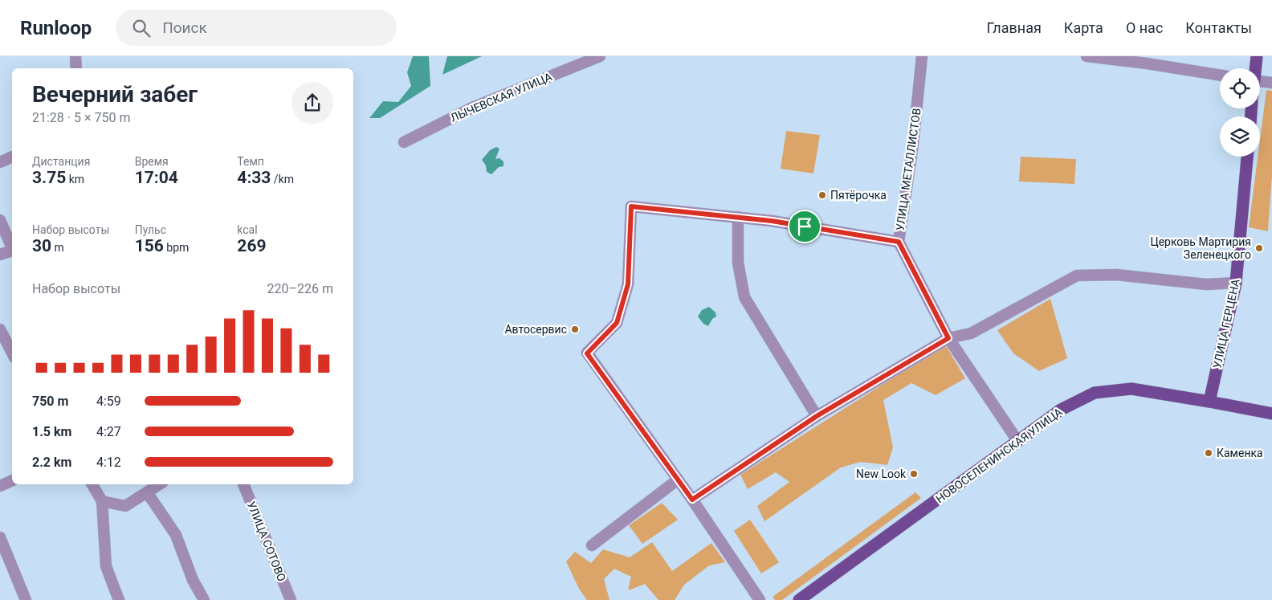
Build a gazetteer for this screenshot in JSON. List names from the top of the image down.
{
  "streets": {
    "main road": ["УЛИЦА ГЕРЦЕНА", "НОВОСЕЛЕНИНСКАЯ УЛИЦА"],
    "street": ["ЛЫЧЕВСКАЯ УЛИЦА", "УЛИЦА МЕТАЛЛИСТОВ", "УЛИЦА СОТОВО"]
  },
  "crossings": [
    ["УЛИЦА МЕТАЛЛИСТОВ", "НОВОСЕЛЕНИНСКАЯ УЛИЦА"],
    ["УЛИЦА ГЕРЦЕНА", "НОВОСЕЛЕНИНСКАЯ УЛИЦА"]
  ],
  "places": [
    "Пятёрочка",
    "Церковь Мартирия Зеленецкого",
    "Автосервис",
    "Каменка",
    "New Look"
  ],
  "page": {
    "header": "Runloop",
    "search": "Поиск",
    "nav": [
      "Главная",
      "Карта",
      "О нас",
      "Контакты"
    ],
    "heading": ["Вечерний забег", "21:28 · 5 × 750 m"],
    "stats": [
      ["Дистанция", "3.75 km"],
      ["Время", "17:04"],
      ["Темп", "4:33 /km"],
      ["Набор высоты", "30 m"],
      ["Пульс", "156 bpm"],
      ["kcal", "269"]
    ],
    "chart": ["Набор высоты", "220–226 m"],
    "list": [
      {
        "name": "750 m",
        "note": "4:59"
      },
      {
        "name": "1.5 km",
        "note": "4:27"
      },
      {
        "name": "2.2 km",
        "note": "4:12"
      }
    ]
  }
}
